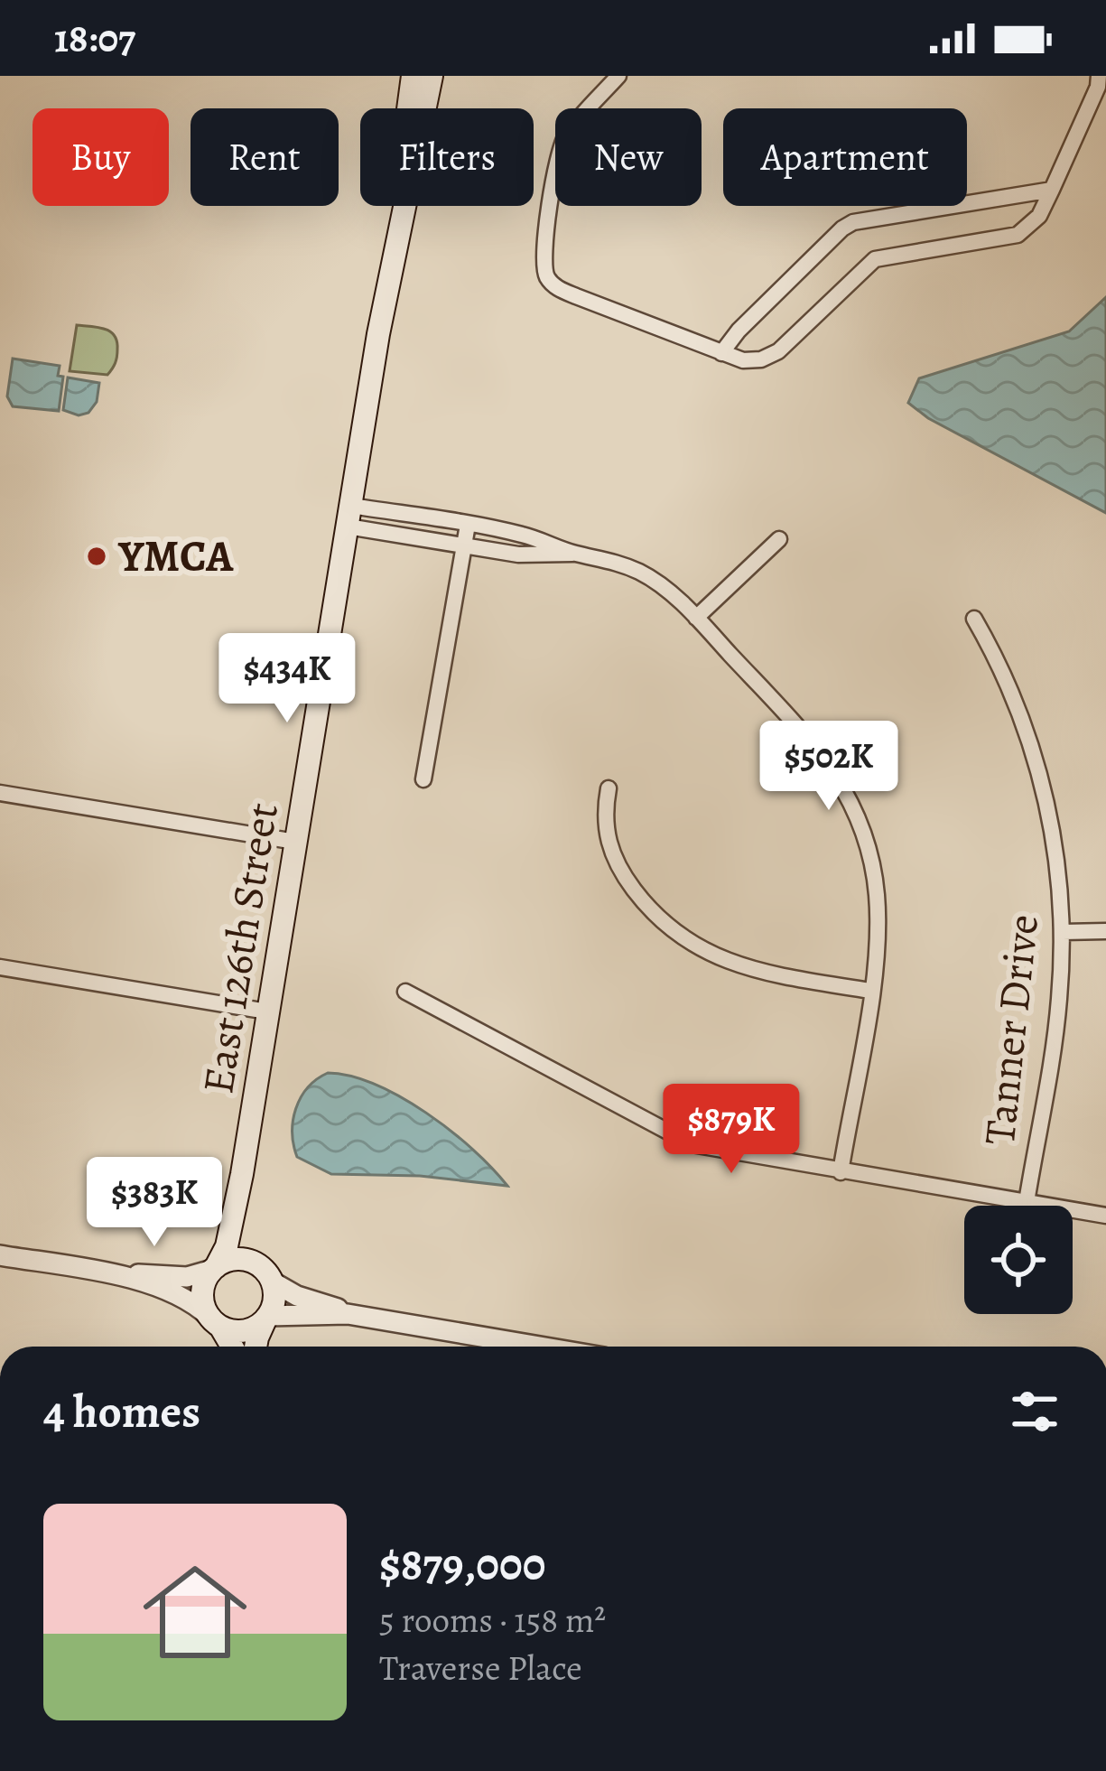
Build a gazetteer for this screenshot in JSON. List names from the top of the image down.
{
  "streets": {
    "main road": ["East 126th Street"],
    "street": ["Tanner Drive"]
  },
  "places": ["YMCA"],
  "page": {
    "status": "18:07",
    "chip": [
      "Buy",
      "Rent",
      "Filters",
      "New",
      "Apartment"
    ],
    "price": [
      "$434K",
      "$502K",
      "$879K",
      "$383K"
    ],
    "heading": "4 homes",
    "list": [
      {
        "name": "$879,000",
        "note": "5 rooms · 158 m² · Traverse Place"
      }
    ]
  }
}
